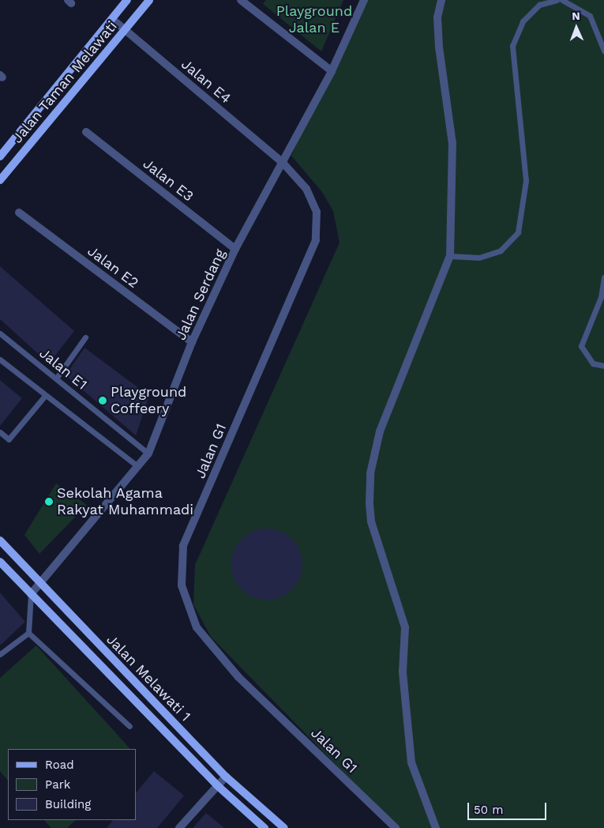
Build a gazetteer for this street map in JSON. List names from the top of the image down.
{
  "streets": {
    "street": [
      "Jalan E4",
      "Jalan Taman Melawati",
      "Jalan E3",
      "Jalan E2",
      "Jalan Serdang",
      "Jalan G1",
      "Jalan Melawati 1"
    ],
    "lane": ["Jalan E1"]
  },
  "crossings": [
    ["Jalan E4", "Jalan Taman Melawati"],
    ["Jalan E4", "Jalan Serdang"],
    ["Jalan E4", "Jalan G1"],
    ["Jalan E3", "Jalan Serdang"],
    ["Jalan E2", "Jalan Serdang"],
    ["Jalan Serdang", "Jalan E1"],
    ["Jalan Serdang", "Jalan G1"],
    ["Jalan Serdang", "Jalan Melawati 1"]
  ],
  "parks": ["Playground Jalan E"],
  "places": ["Playground Coffeery", "Sekolah Agama Rakyat Muhammadi"],
  "legend": ["Road", "Park", "Building"],
  "scale_bar": "50 m",
  "north": "top"
}
